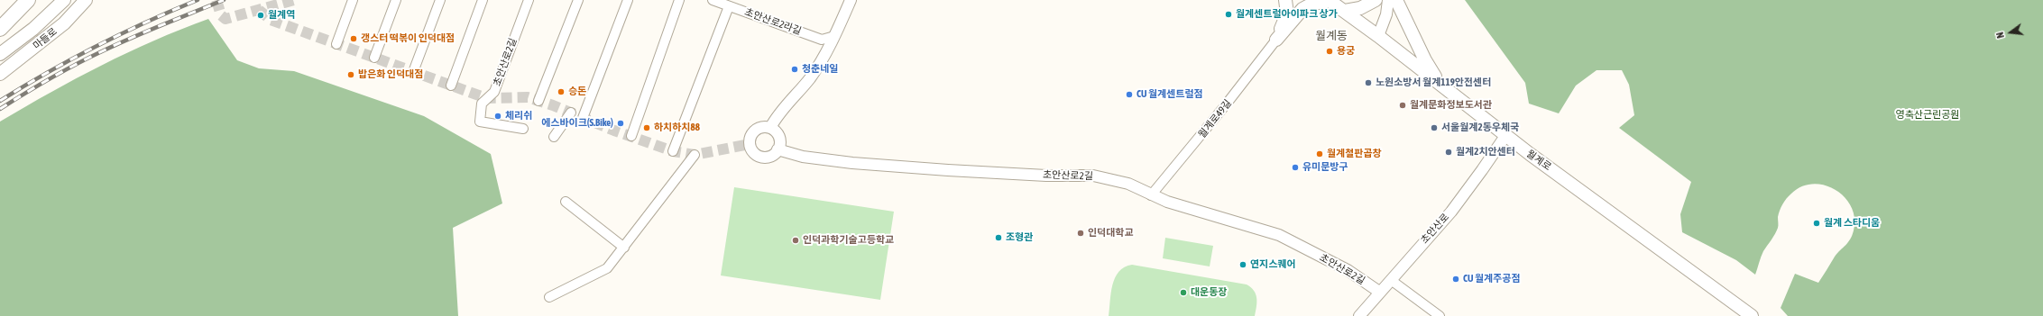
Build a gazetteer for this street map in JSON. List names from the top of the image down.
{
  "streets": {
    "main road": ["마들로", "월계로"],
    "street": [
      "초안산로2라길",
      "초안산로2길",
      "월계로49길",
      "초안산로"
    ]
  },
  "crossings": [
    ["초안산로2길", "월계로49길"],
    ["초안산로2길", "초안산로"],
    ["월계로", "초안산로"]
  ],
  "districts": ["월계동"],
  "parks": ["영축산근린공원"],
  "places": [
    "월계센트럴아이파크 상가",
    "월계역",
    "갱스터 떡볶이 인덕대점",
    "용궁",
    "청춘네일",
    "밥은화 인덕대점",
    "노원소방서 월계119안전센터",
    "승돈",
    "CU 월계센트럴점",
    "월계문화정보도서관",
    "체리쉬",
    "에스바이크(S.Bike)",
    "하치하치88",
    "서울월계2동우체국",
    "월계2치안센터",
    "월계철판곱창",
    "유미문방구",
    "월계 스타디움",
    "인덕대학교",
    "조형관",
    "인덕과학기술고등학교",
    "연지스퀘어",
    "CU 월계주공점",
    "대운동장"
  ],
  "north": "left"
}
